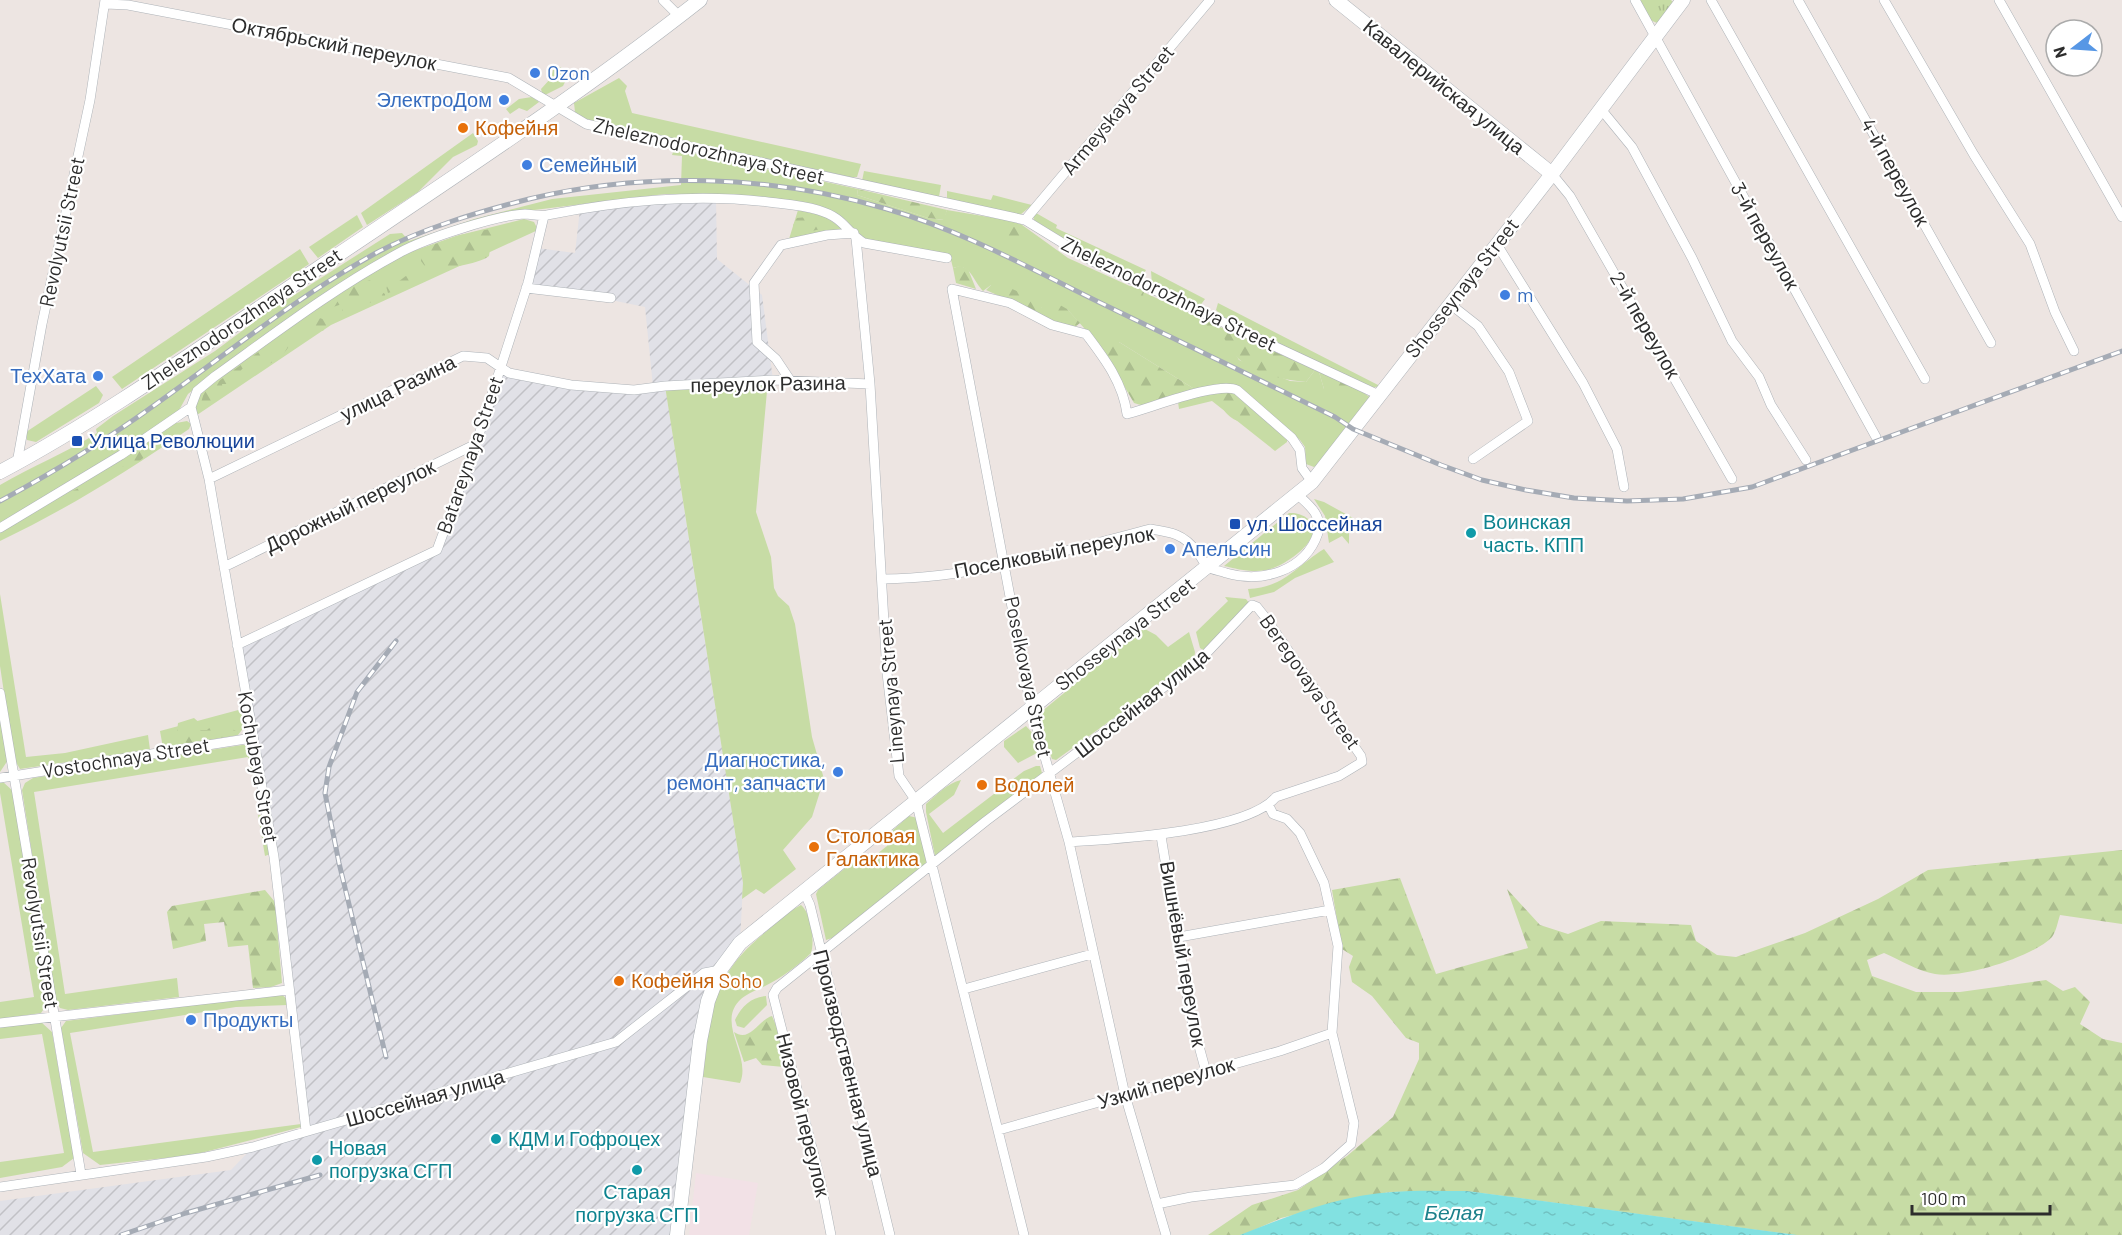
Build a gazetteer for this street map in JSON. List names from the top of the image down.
{
  "streets": {
    "main road": ["Кавалерийская улица", "Zheleznodorozhnaya Street", "Shosseynaya Street"],
    "street": [
      "Октябрьский переулок",
      "Armeyskaya Street",
      "4-й переулок",
      "Revolyutsii Street",
      "3-й переулок",
      "2-й переулок",
      "переулок Разина",
      "улица Разина",
      "Batareynaya Street",
      "Дорожный переулок",
      "Поселковый переулок",
      "Poselkovaya Street",
      "Beregovaya Street",
      "Lineynaya Street",
      "Шоссейная улица",
      "Vostochnaya Street",
      "Kochubeya Street",
      "Вишнёвый переулок",
      "Производственная улица",
      "Узкий переулок",
      "Низовой переулок"
    ]
  },
  "crossings": [
    ["Октябрьский переулок", "Zheleznodorozhnaya Street"],
    ["Октябрьский переулок", "Revolyutsii Street"],
    ["Кавалерийская улица", "Shosseynaya Street"],
    ["Кавалерийская улица", "2-й переулок"],
    ["Armeyskaya Street", "Zheleznodorozhnaya Street"],
    ["Zheleznodorozhnaya Street", "Revolyutsii Street"],
    ["Zheleznodorozhnaya Street", "Shosseynaya Street"],
    ["Zheleznodorozhnaya Street", "Batareynaya Street"],
    ["Zheleznodorozhnaya Street", "Lineynaya Street"],
    ["Zheleznodorozhnaya Street", "Kochubeya Street"],
    ["Revolyutsii Street", "Шоссейная улица"],
    ["Revolyutsii Street", "Vostochnaya Street"],
    ["3-й переулок", "Shosseynaya Street"],
    ["Shosseynaya Street", "2-й переулок"],
    ["Shosseynaya Street", "Поселковый переулок"],
    ["Shosseynaya Street", "Poselkovaya Street"],
    ["Shosseynaya Street", "Lineynaya Street"],
    ["Shosseynaya Street", "Шоссейная улица"],
    ["Shosseynaya Street", "Производственная улица"],
    ["переулок Разина", "улица Разина"],
    ["переулок Разина", "Lineynaya Street"],
    ["улица Разина", "Batareynaya Street"],
    ["улица Разина", "Kochubeya Street"],
    ["Batareynaya Street", "Дорожный переулок"],
    ["Batareynaya Street", "Kochubeya Street"],
    ["Дорожный переулок", "Kochubeya Street"],
    ["Поселковый переулок", "Poselkovaya Street"],
    ["Поселковый переулок", "Lineynaya Street"],
    ["Poselkovaya Street", "Шоссейная улица"],
    ["Poselkovaya Street", "Узкий переулок"],
    ["Beregovaya Street", "Шоссейная улица"],
    ["Lineynaya Street", "Шоссейная улица"],
    ["Lineynaya Street", "Узкий переулок"],
    ["Шоссейная улица", "Kochubeya Street"],
    ["Шоссейная улица", "Производственная улица"],
    ["Шоссейная улица", "Низовой переулок"],
    ["Vostochnaya Street", "Kochubeya Street"],
    ["Вишнёвый переулок", "Узкий переулок"]
  ],
  "water": ["Белая"],
  "places": {
    "other": [
      "Ozon",
      "ЭлектроДом",
      "Кофейня",
      "Семейный",
      "m",
      "ТехХата",
      "Воинская часть. КПП",
      "Апельсин",
      "Диагностика, ремонт, запчасти",
      "Водолей",
      "Столовая Галактика",
      "Кофейня Soho",
      "Продукты",
      "КДМ и Гофроцех",
      "Новая погрузка СГП",
      "Старая погрузка СГП"
    ],
    "transit": ["Улица Революции", "ул. Шоссейная"]
  },
  "scale_bar": "100 m",
  "north": "left"
}
